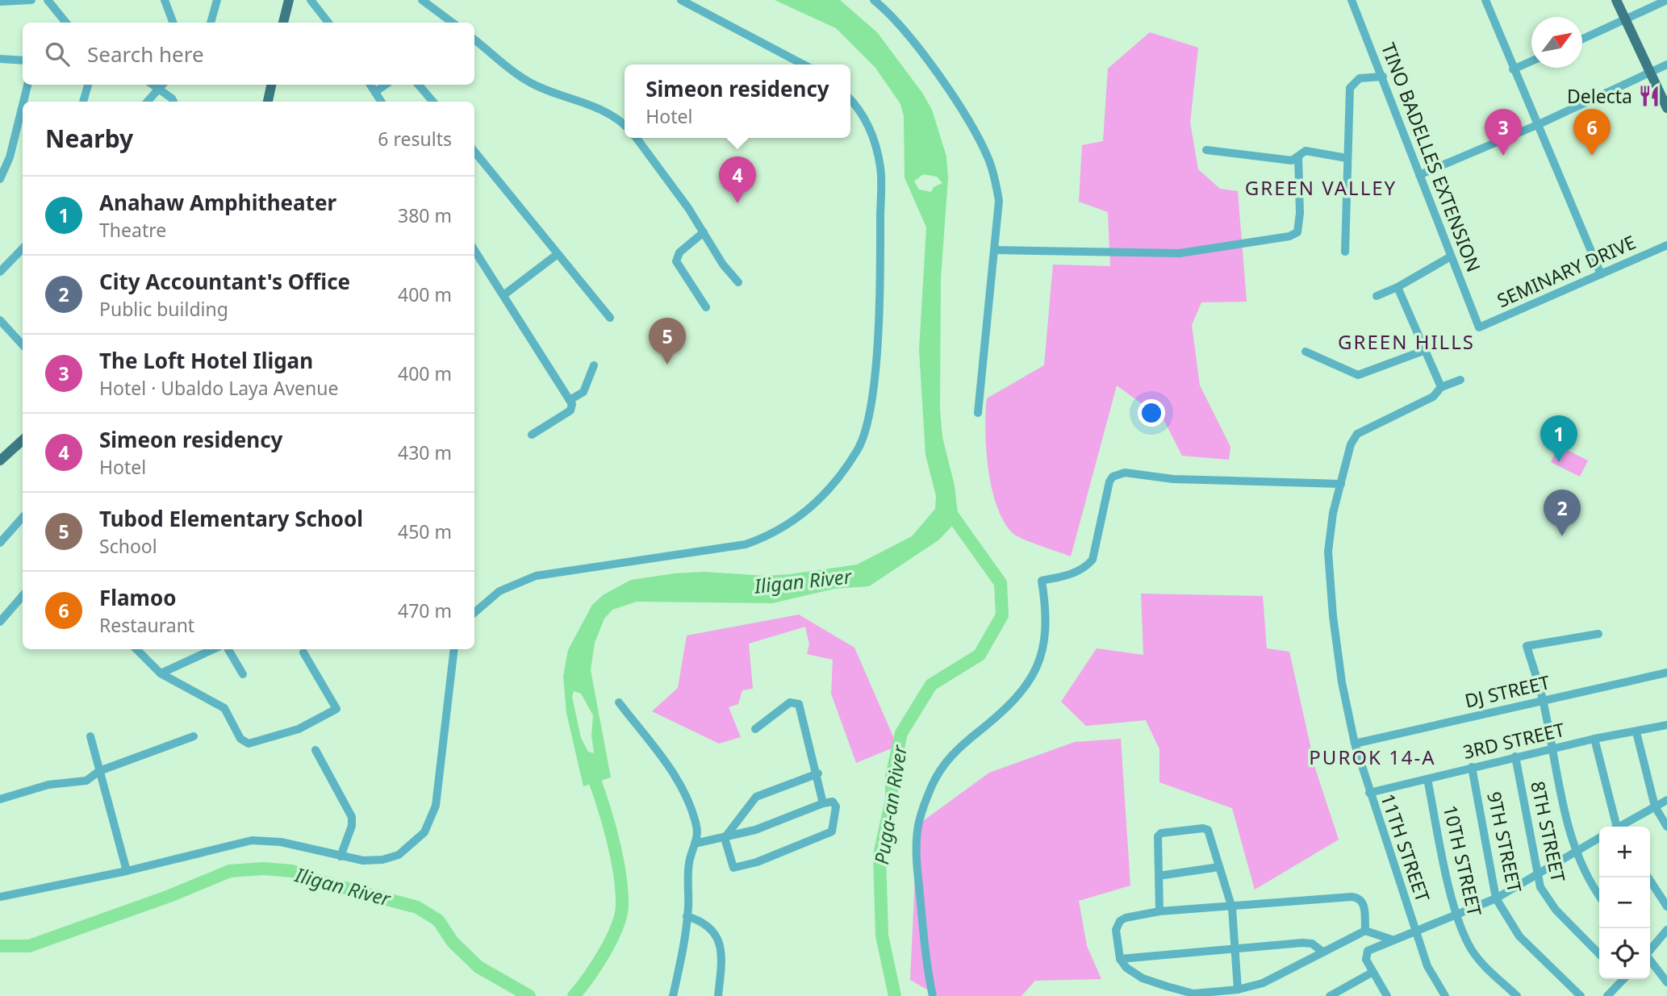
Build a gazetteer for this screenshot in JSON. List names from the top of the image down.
{
  "streets": {
    "street": [
      "TINO BADELLES EXTENSION",
      "SEMINARY DRIVE",
      "DJ STREET",
      "3RD STREET",
      "8TH STREET",
      "9TH STREET",
      "11TH STREET",
      "10TH STREET"
    ]
  },
  "crossings": [
    ["TINO BADELLES EXTENSION", "SEMINARY DRIVE"],
    ["DJ STREET", "11TH STREET"],
    ["3RD STREET", "8TH STREET"],
    ["3RD STREET", "9TH STREET"],
    ["3RD STREET", "11TH STREET"],
    ["3RD STREET", "10TH STREET"]
  ],
  "districts": ["GREEN VALLEY", "GREEN HILLS", "PUROK 14-A"],
  "water": ["Iligan River", "Puga-an River"],
  "places": {
    "restaurant": ["Delecta"]
  },
  "north": "top right",
  "page": {
    "search": "Search here",
    "popup": ["Simeon residency", "Hotel"],
    "heading": ["Nearby", "6 results"],
    "pins": [
      "3",
      "6",
      "4",
      "5",
      "1",
      "2"
    ],
    "list": [
      {
        "mark": "1",
        "name": "Anahaw Amphitheater",
        "note": "Theatre",
        "value": "380 m"
      },
      {
        "mark": "2",
        "name": "City Accountant's Office",
        "note": "Public building",
        "value": "400 m"
      },
      {
        "mark": "3",
        "name": "The Loft Hotel Iligan",
        "note": "Hotel · Ubaldo Laya Avenue",
        "value": "400 m"
      },
      {
        "mark": "4",
        "name": "Simeon residency",
        "note": "Hotel",
        "value": "430 m"
      },
      {
        "mark": "5",
        "name": "Tubod Elementary School",
        "note": "School",
        "value": "450 m"
      },
      {
        "mark": "6",
        "name": "Flamoo",
        "note": "Restaurant",
        "value": "470 m"
      }
    ],
    "map_buttons": ["+", "−"]
  }
}
